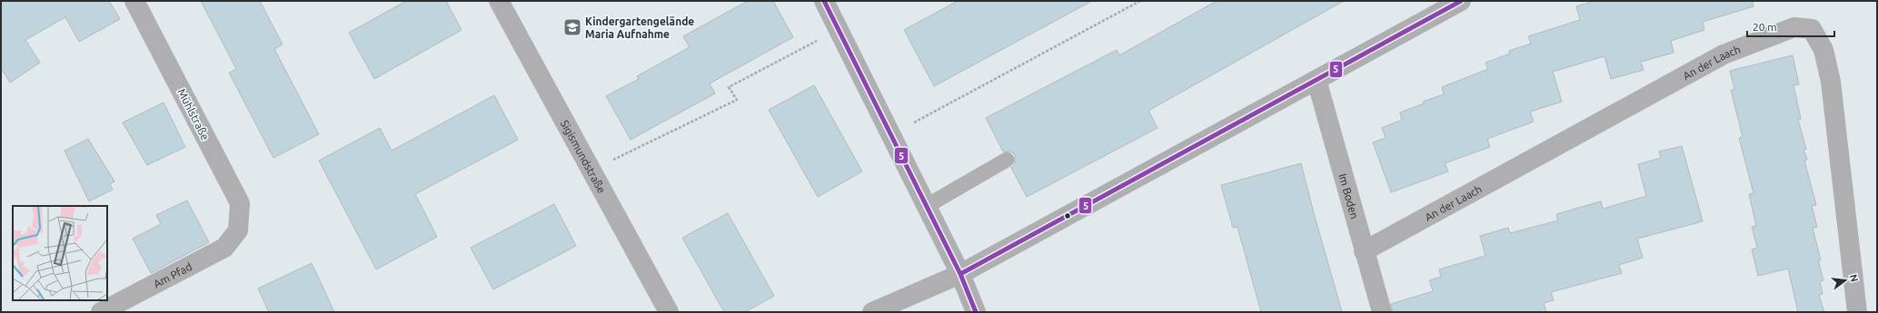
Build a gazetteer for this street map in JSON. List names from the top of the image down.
{
  "streets": {
    "street": [
      "An der Laach",
      "Mühlstraße",
      "Sigismundstraße",
      "Im Boden",
      "Am Pfad"
    ]
  },
  "crossings": [
    ["An der Laach", "Im Boden"],
    ["Mühlstraße", "Am Pfad"]
  ],
  "places": {
    "school or university": ["Kindergartengelände Maria Aufnahme"]
  },
  "lines": ["transit line 5"],
  "scale_bar": "20 m",
  "north": "right"
}
